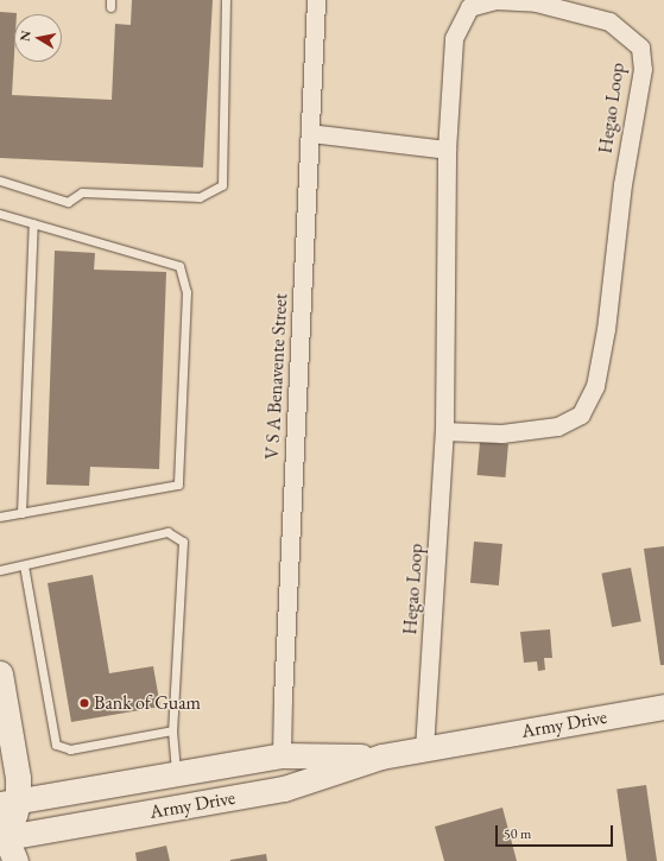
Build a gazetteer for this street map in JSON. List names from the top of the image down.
{
  "streets": {
    "main road": ["Army Drive"],
    "street": ["Hegao Loop", "V S A Benavente Street"]
  },
  "crossings": [
    ["Hegao Loop", "Army Drive"],
    ["V S A Benavente Street", "Army Drive"]
  ],
  "places": ["Bank of Guam"],
  "scale_bar": "50 m",
  "north": "left"
}
